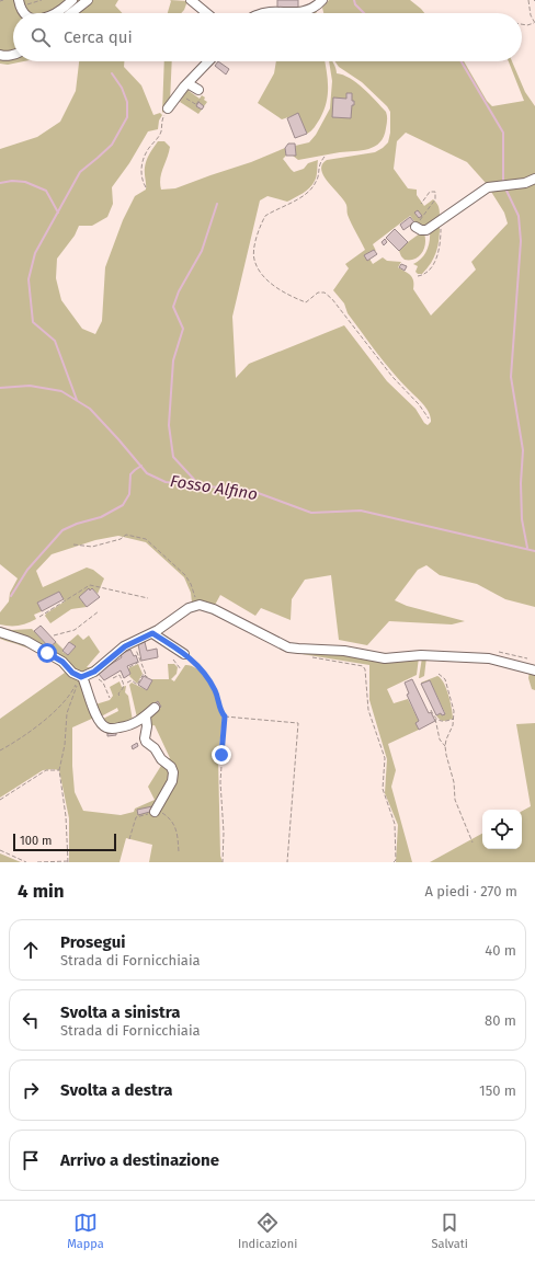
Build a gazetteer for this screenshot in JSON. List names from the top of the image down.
{
  "water": ["Fosso Alfino"],
  "scale_bar": "100 m",
  "page": {
    "search": "Cerca qui",
    "scale": "100 m",
    "heading": ["4 min", "A piedi · 270 m"],
    "list": [
      ["Prosegui", "Strada di Fornicchiaia", "40 m"],
      ["Svolta a sinistra", "Strada di Fornicchiaia", "80 m"],
      ["Svolta a destra", "150 m"],
      "Arrivo a destinazione"
    ],
    "nav": ["Mappa", "Indicazioni", "Salvati"]
  }
}
